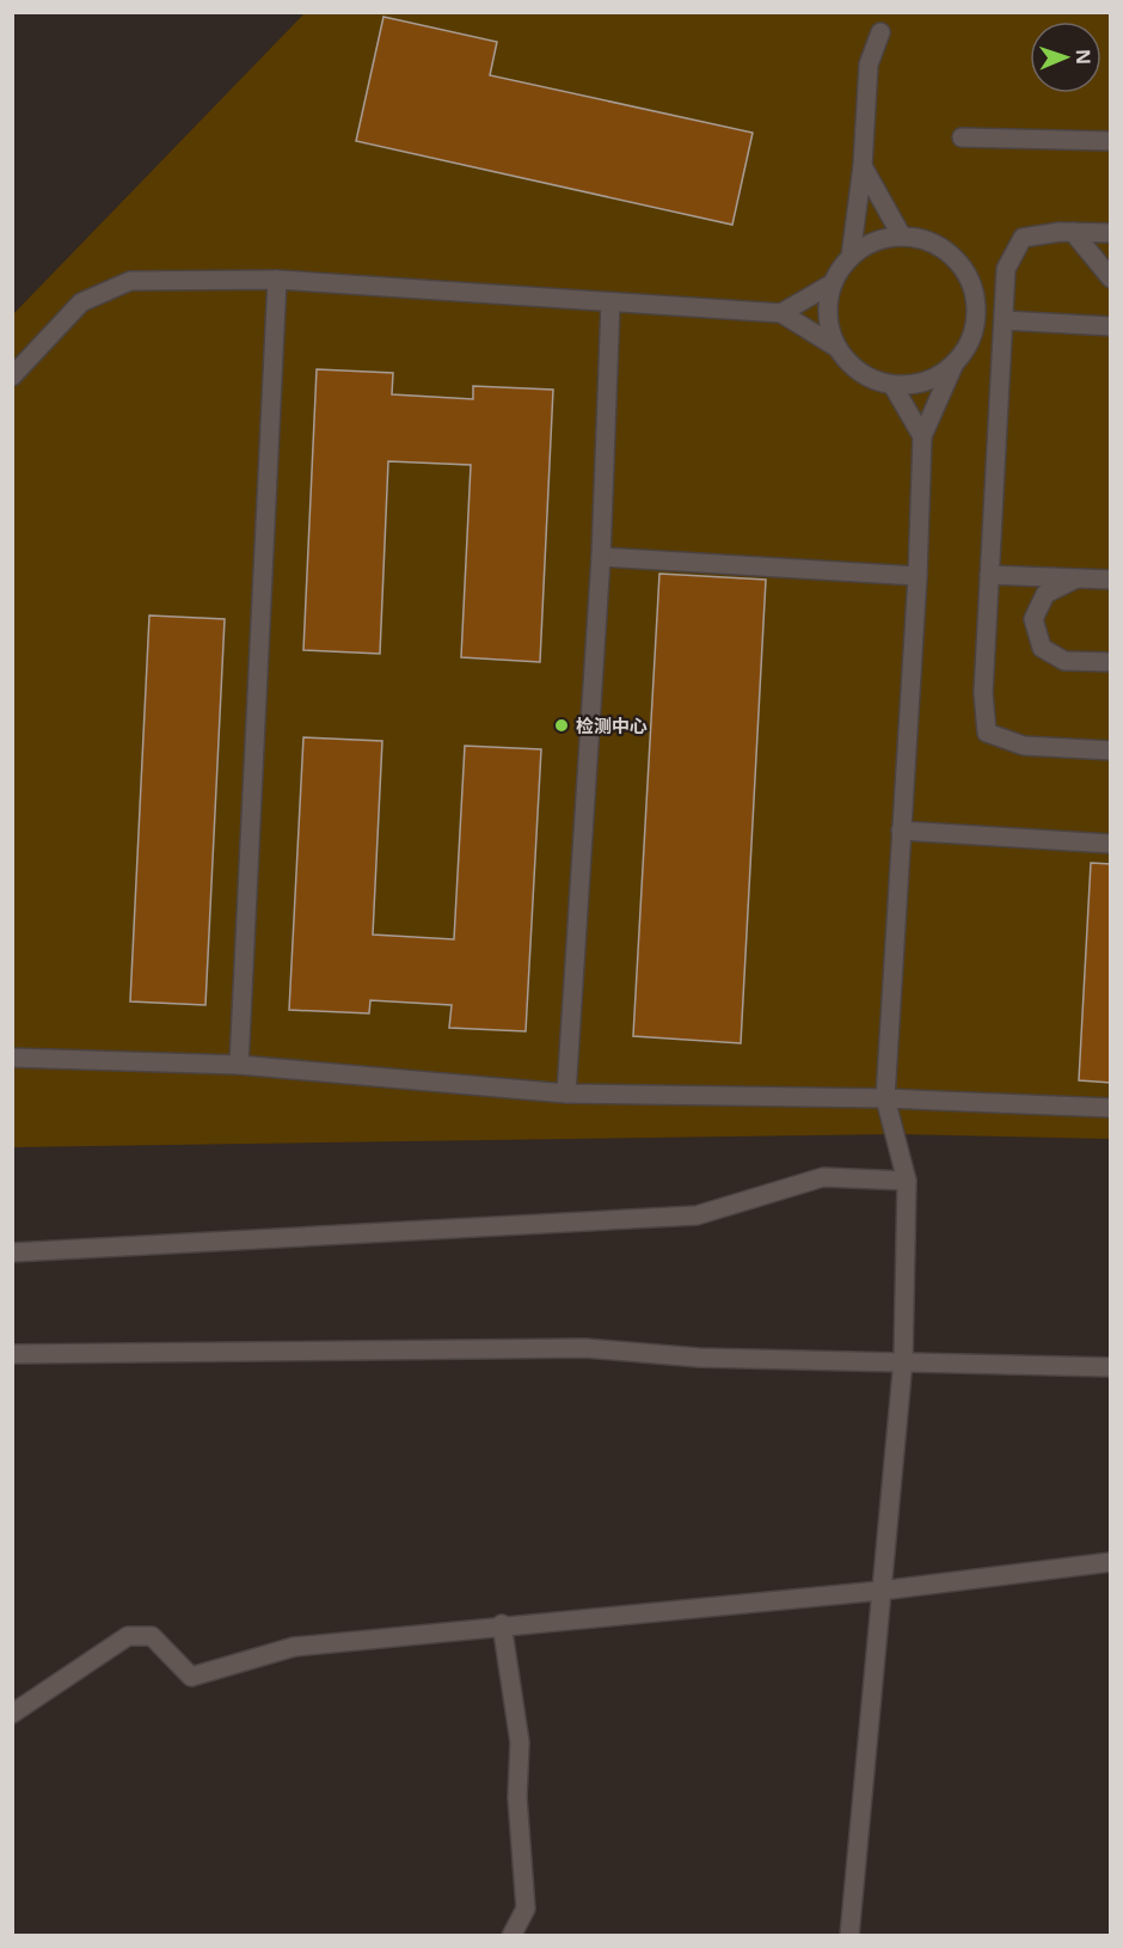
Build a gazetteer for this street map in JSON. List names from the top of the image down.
{
  "places": ["检测中心"],
  "north": "right"
}
